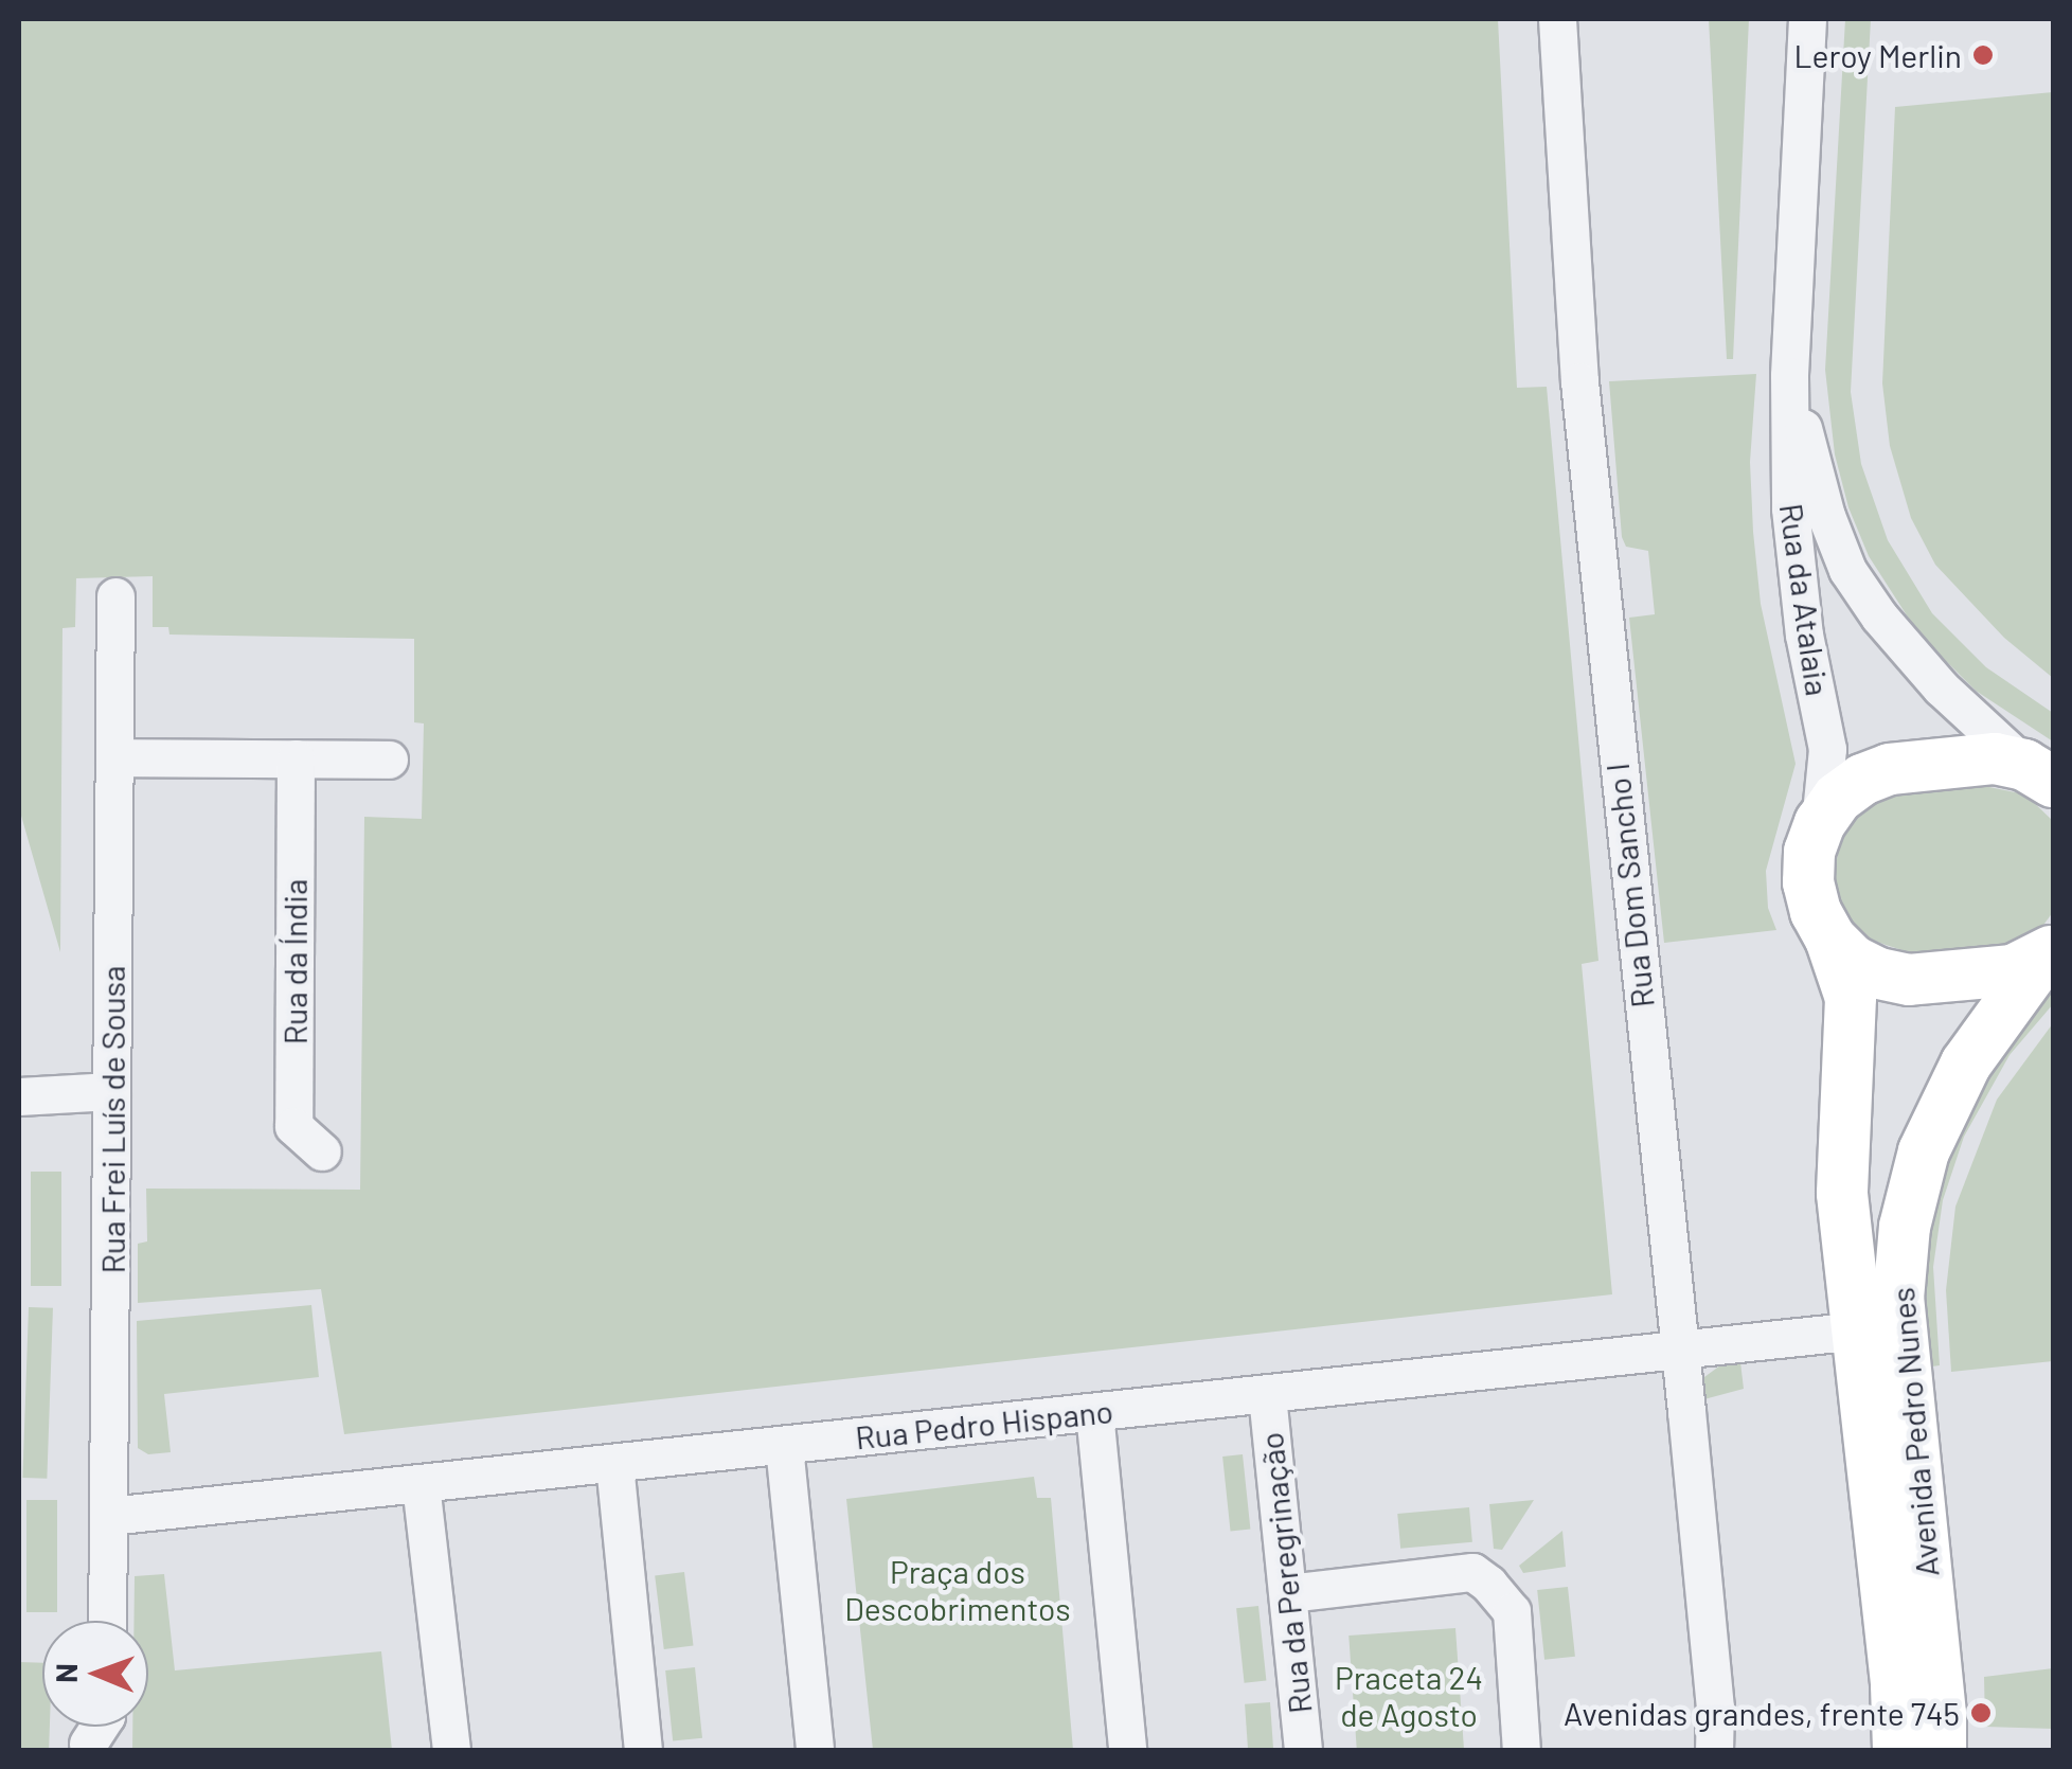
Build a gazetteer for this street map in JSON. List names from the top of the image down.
{
  "streets": {
    "street": [
      "Rua da Atalaia",
      "Rua Dom Sancho I",
      "Rua da Índia",
      "Rua Frei Luís de Sousa",
      "Rua Pedro Hispano",
      "Avenida Pedro Nunes",
      "Rua da Peregrinação"
    ]
  },
  "crossings": [
    ["Rua da Atalaia", "Avenida Pedro Nunes"],
    ["Rua Dom Sancho I", "Rua Pedro Hispano"],
    ["Rua Frei Luís de Sousa", "Rua Pedro Hispano"],
    ["Rua Pedro Hispano", "Avenida Pedro Nunes"],
    ["Rua Pedro Hispano", "Rua da Peregrinação"]
  ],
  "parks": ["Praça dos Descobrimentos", "Praceta 24 de Agosto"],
  "places": ["Leroy Merlin", "Avenidas grandes, frente 745"],
  "north": "left"
}
